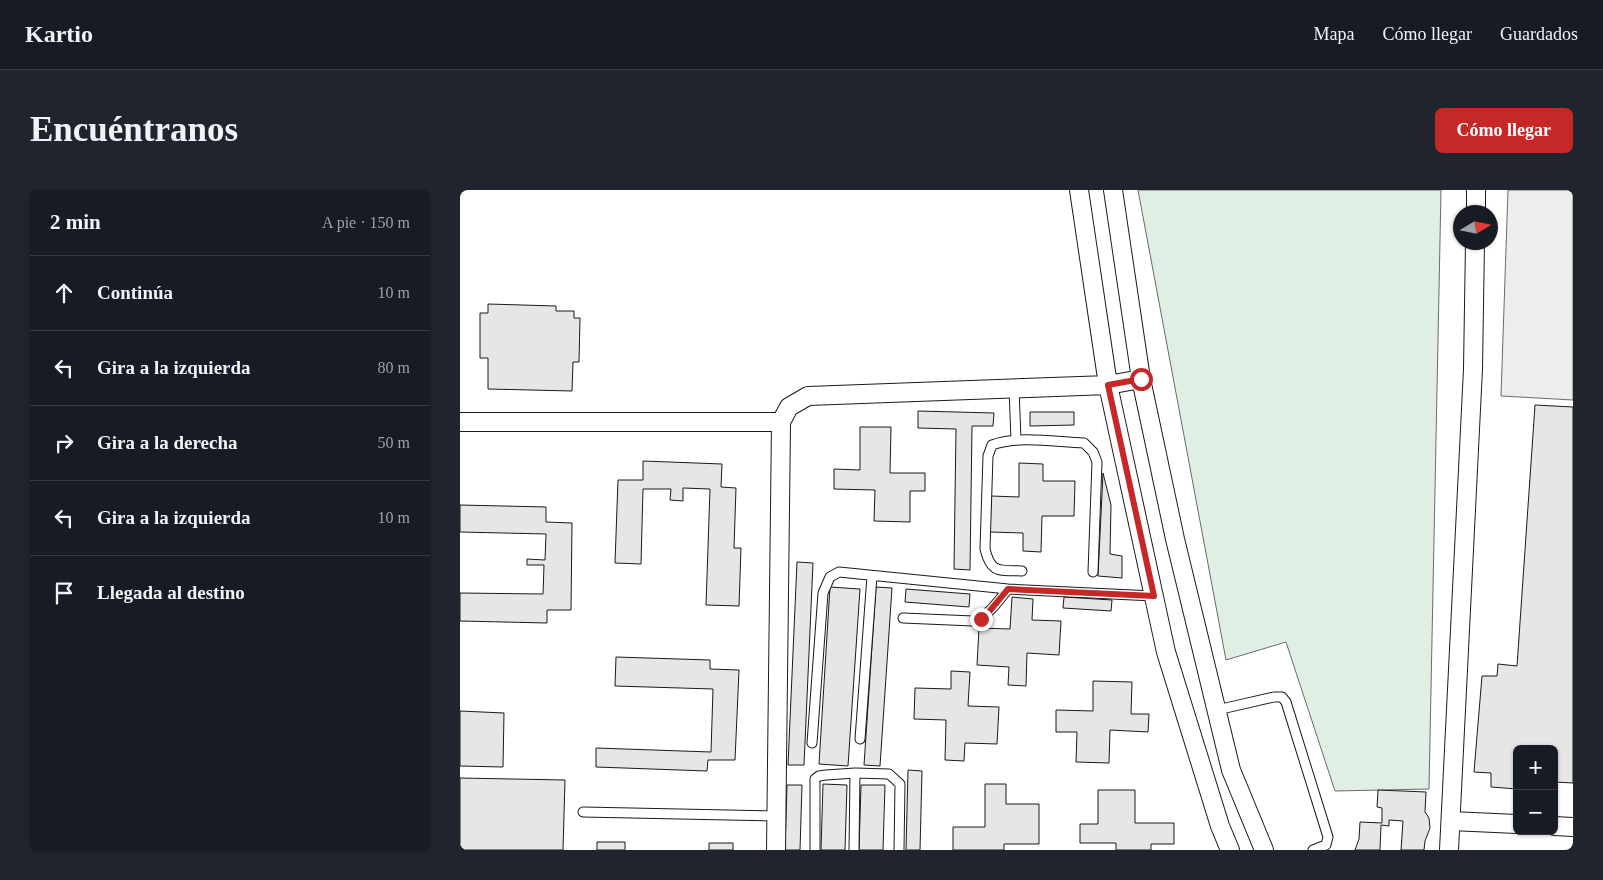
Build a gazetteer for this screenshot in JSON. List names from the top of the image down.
{
  "north": "right",
  "page": {
    "header": "Kartio",
    "nav": ["Mapa", "Cómo llegar", "Guardados"],
    "buttons": "Cómo llegar",
    "title": "Encuéntranos",
    "heading": ["2 min", "A pie · 150 m"],
    "list": [
      ["Continúa", "10 m"],
      ["Gira a la izquierda", "80 m"],
      ["Gira a la derecha", "50 m"],
      ["Gira a la izquierda", "10 m"],
      "Llegada al destino"
    ],
    "map_buttons": ["+", "−"]
  }
}
